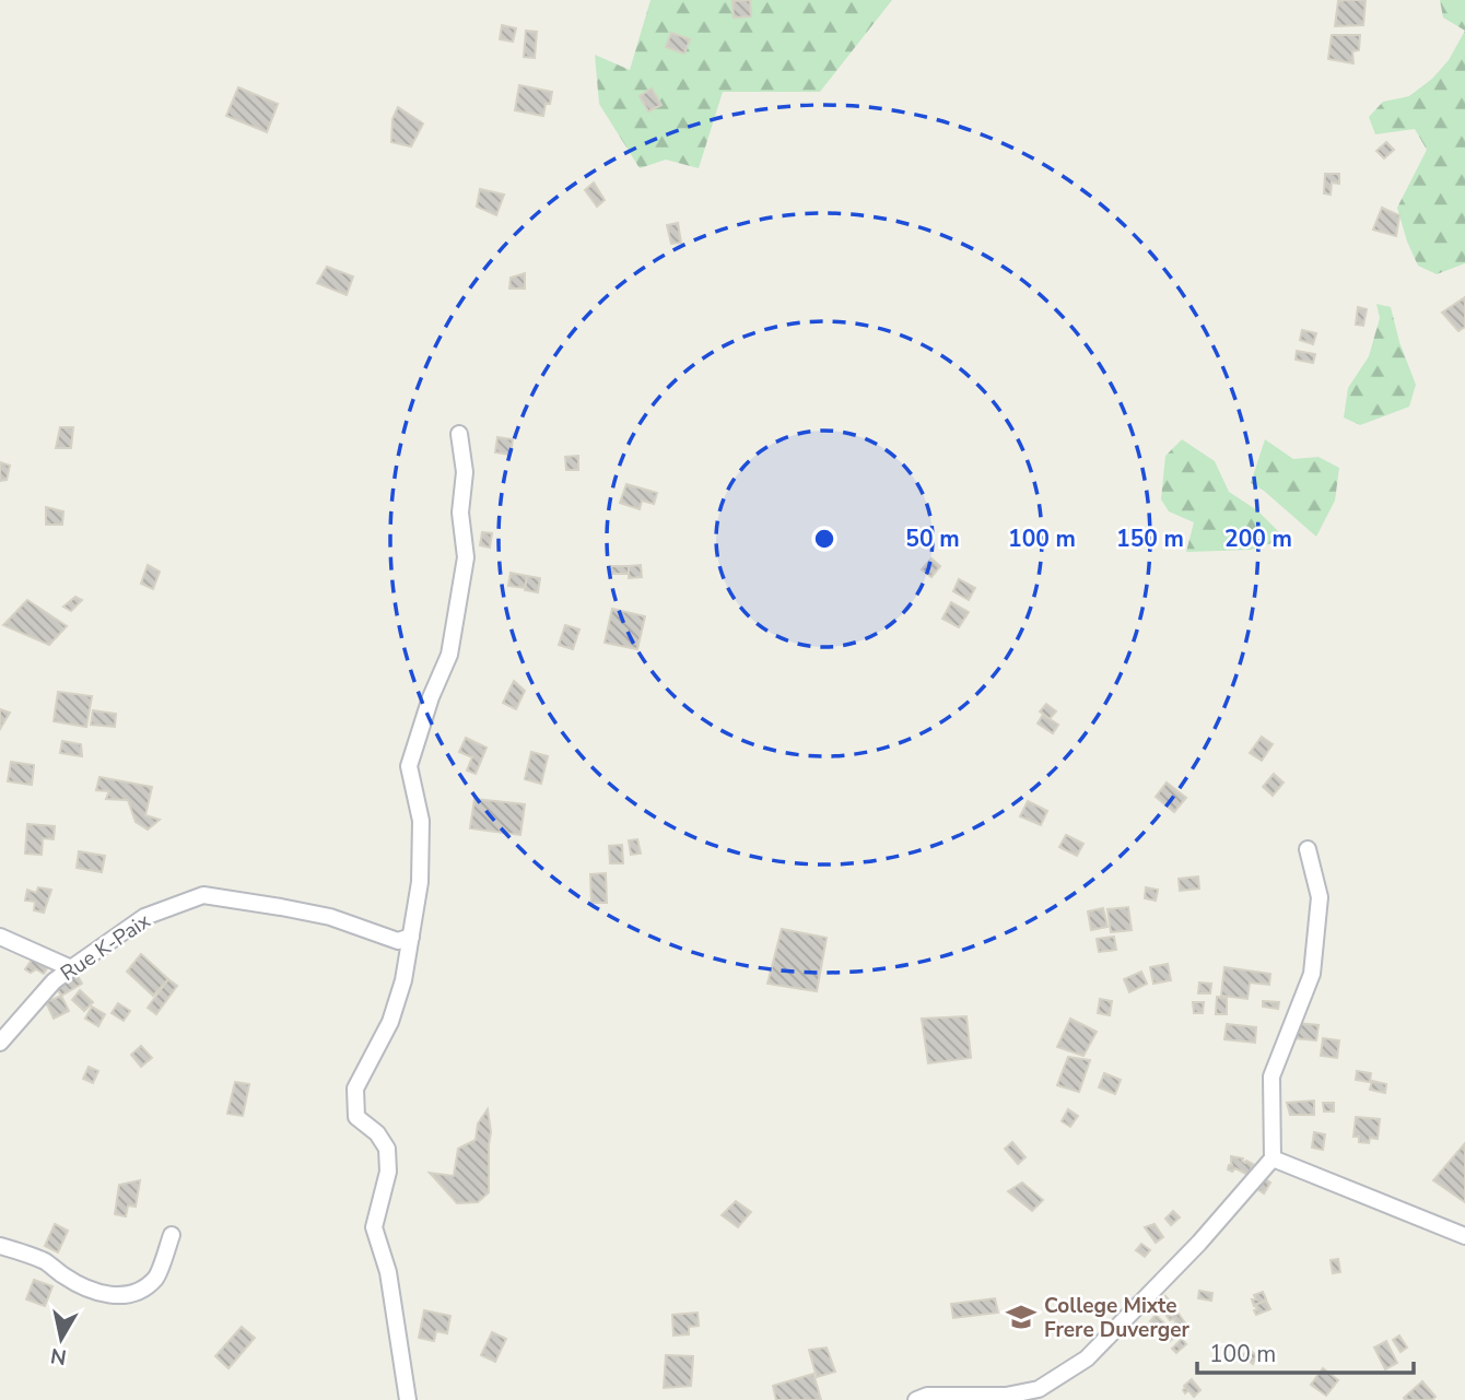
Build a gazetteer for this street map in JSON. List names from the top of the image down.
{
  "streets": {
    "street": ["Rue K-Paix"]
  },
  "places": {
    "school or university": ["College Mixte Frere Duverger"]
  },
  "scale_bar": "100 m",
  "north": "bottom",
  "rings": [
    "50 m",
    "100 m",
    "150 m",
    "200 m"
  ]
}
